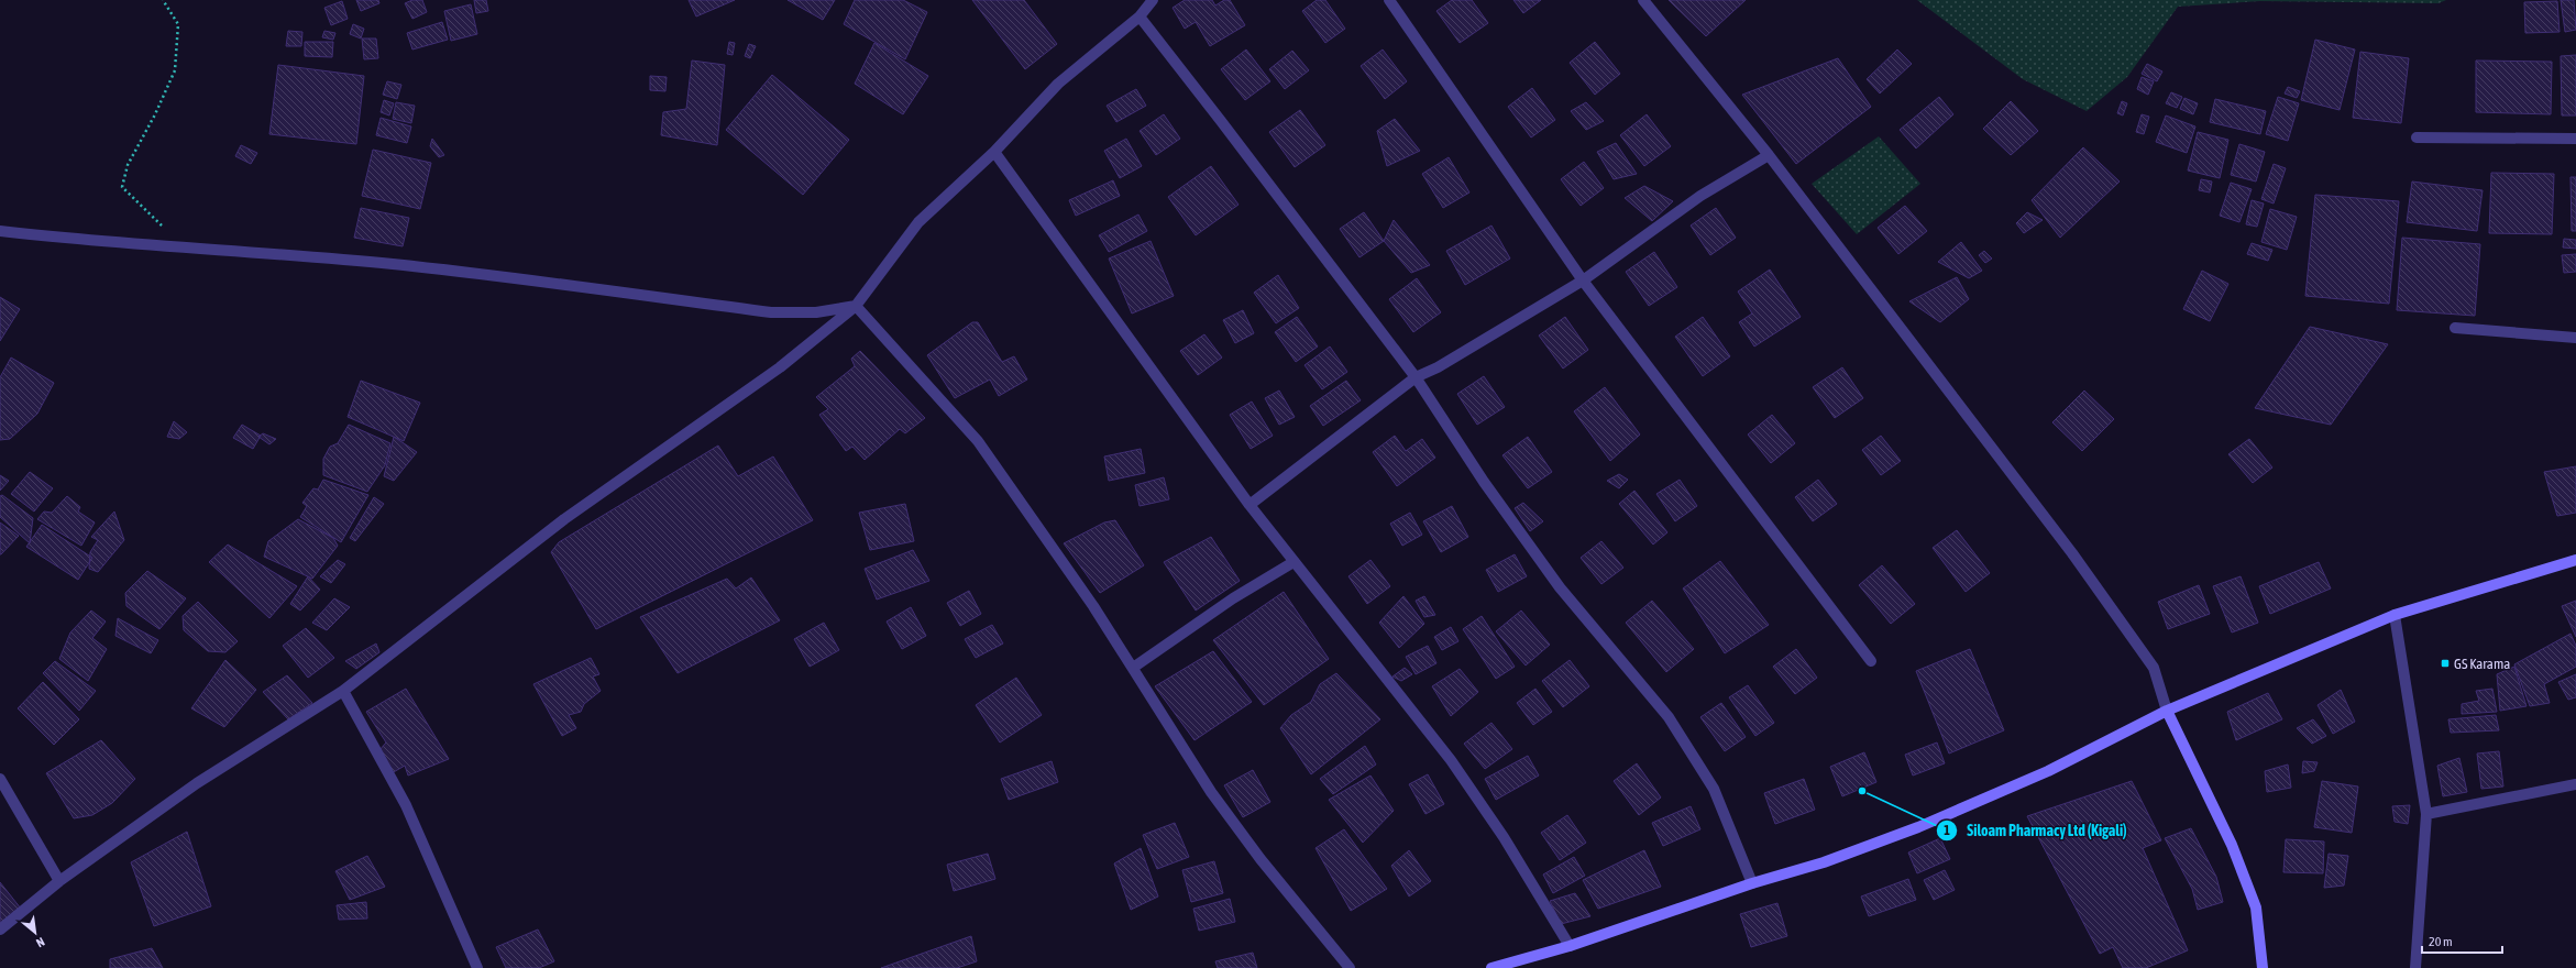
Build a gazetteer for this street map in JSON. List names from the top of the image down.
{
  "places": {
    "transit": ["GS Karama"],
    "other": ["Siloam Pharmacy Ltd (Kigali)"]
  },
  "scale_bar": "20 m",
  "north": "bottom right"
}
